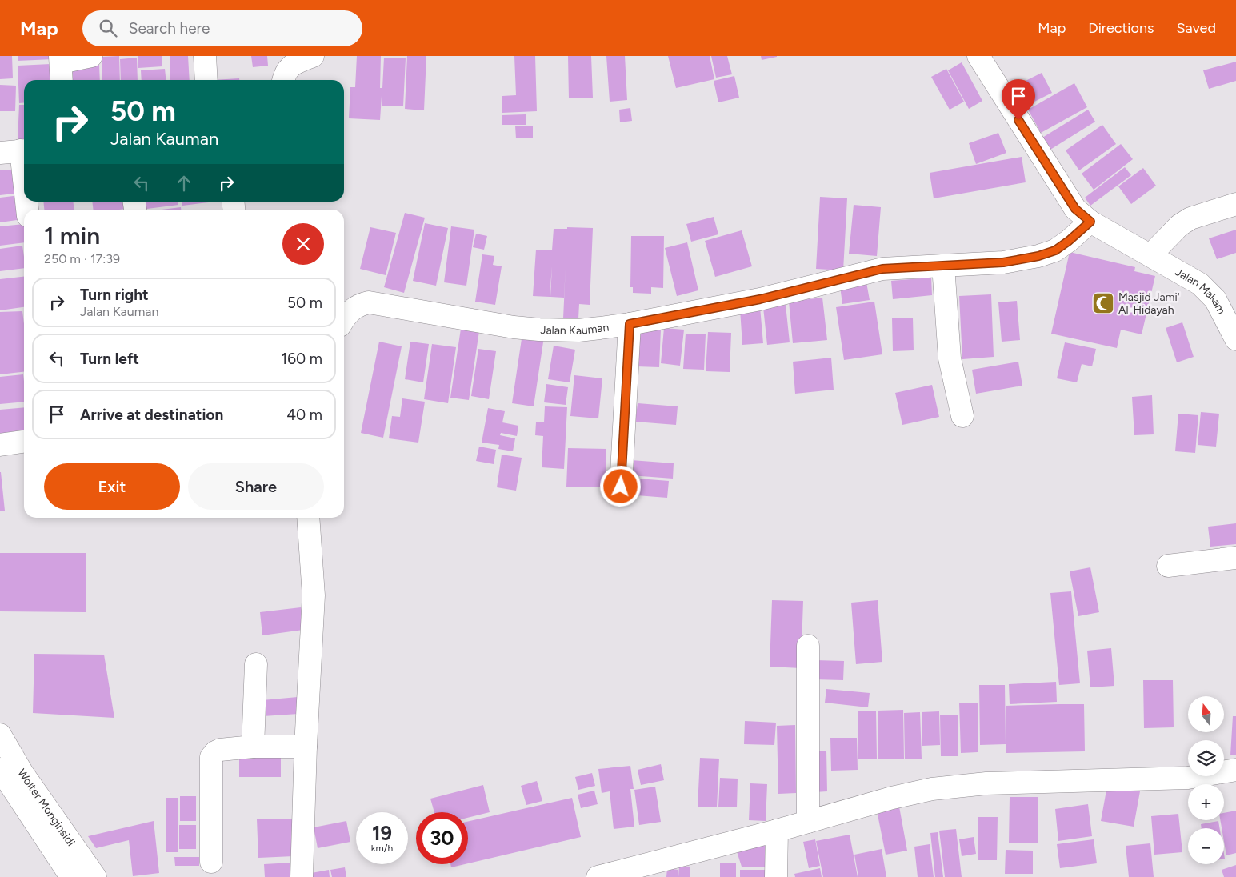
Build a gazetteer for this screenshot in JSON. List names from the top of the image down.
{
  "streets": {
    "street": ["Jalan Makam", "Jalan Kauman", "Wolter Monginsidi"]
  },
  "crossings": [
    ["Jalan Makam", "Jalan Kauman"]
  ],
  "places": {
    "mosque": ["Masjid Jami' Al-Hidayah"]
  },
  "north": "top",
  "page": {
    "header": "Map",
    "search": "Search here",
    "nav": ["Map", "Directions", "Saved"],
    "turn": ["50 m", "Jalan Kauman"],
    "heading": ["1 min", "250 m · 17:39"],
    "list": [
      {
        "name": "Turn right",
        "note": "Jalan Kauman",
        "value": "50 m"
      },
      {
        "name": "Turn left",
        "value": "160 m"
      },
      {
        "name": "Arrive at destination",
        "value": "40 m"
      }
    ],
    "buttons": ["Exit", "Share"],
    "map_buttons": ["+", "−"],
    "speed": "19 km/h",
    "limit": "30"
  }
}
